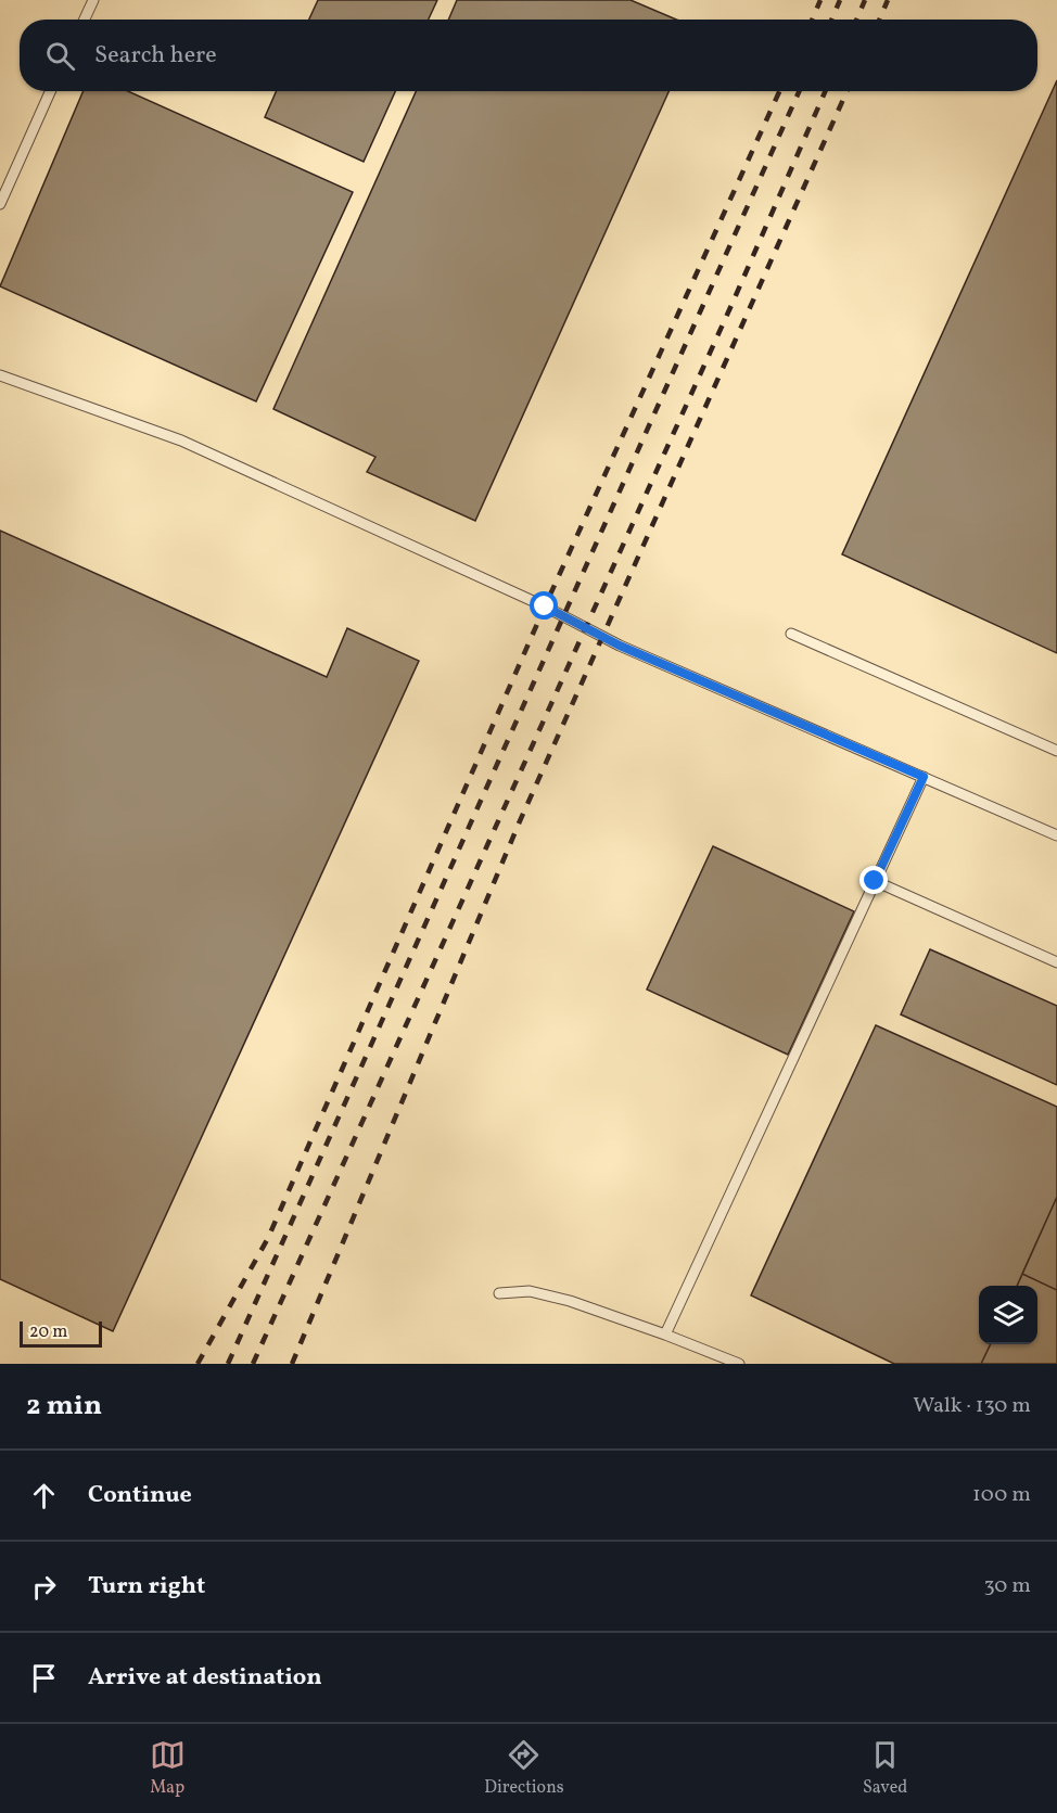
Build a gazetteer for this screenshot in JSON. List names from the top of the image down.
{
  "scale_bar": "20 m",
  "page": {
    "search": "Search here",
    "scale": "20 m",
    "heading": ["2 min", "Walk · 130 m"],
    "list": [
      ["Continue", "100 m"],
      ["Turn right", "30 m"],
      "Arrive at destination"
    ],
    "nav": ["Map", "Directions", "Saved"]
  }
}
